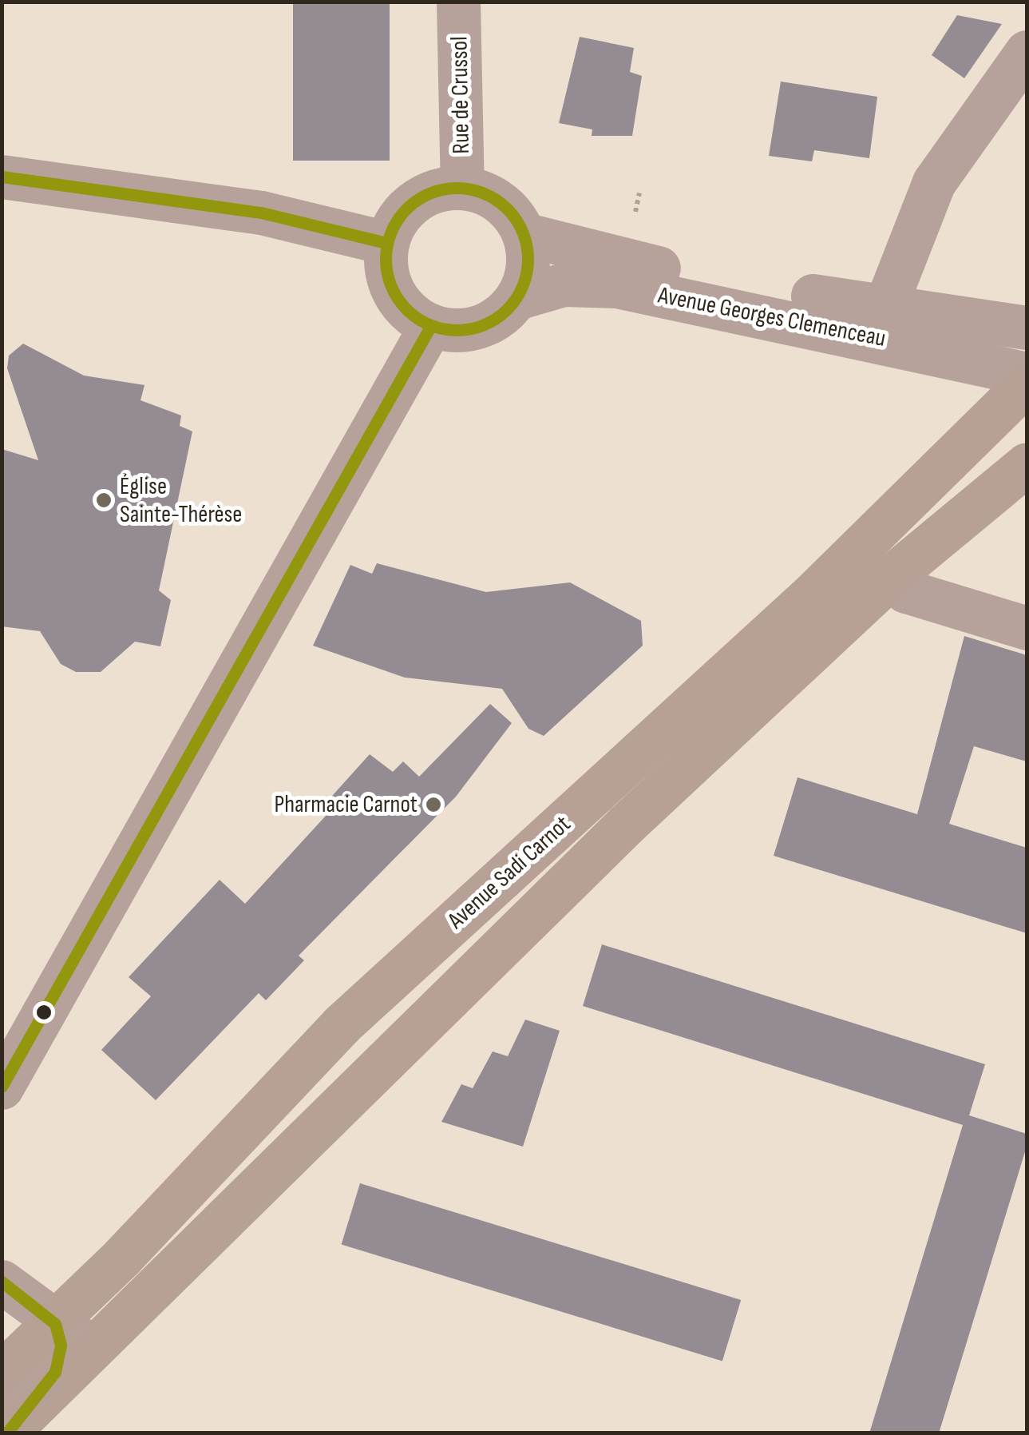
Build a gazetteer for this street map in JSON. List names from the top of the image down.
{
  "streets": {
    "main road": ["Avenue Sadi Carnot"],
    "street": ["Rue de Crussol", "Avenue Georges Clemenceau"]
  },
  "crossings": [
    ["Rue de Crussol", "Avenue Georges Clemenceau"]
  ],
  "places": ["Église Sainte-Thérèse", "Pharmacie Carnot"]
}
